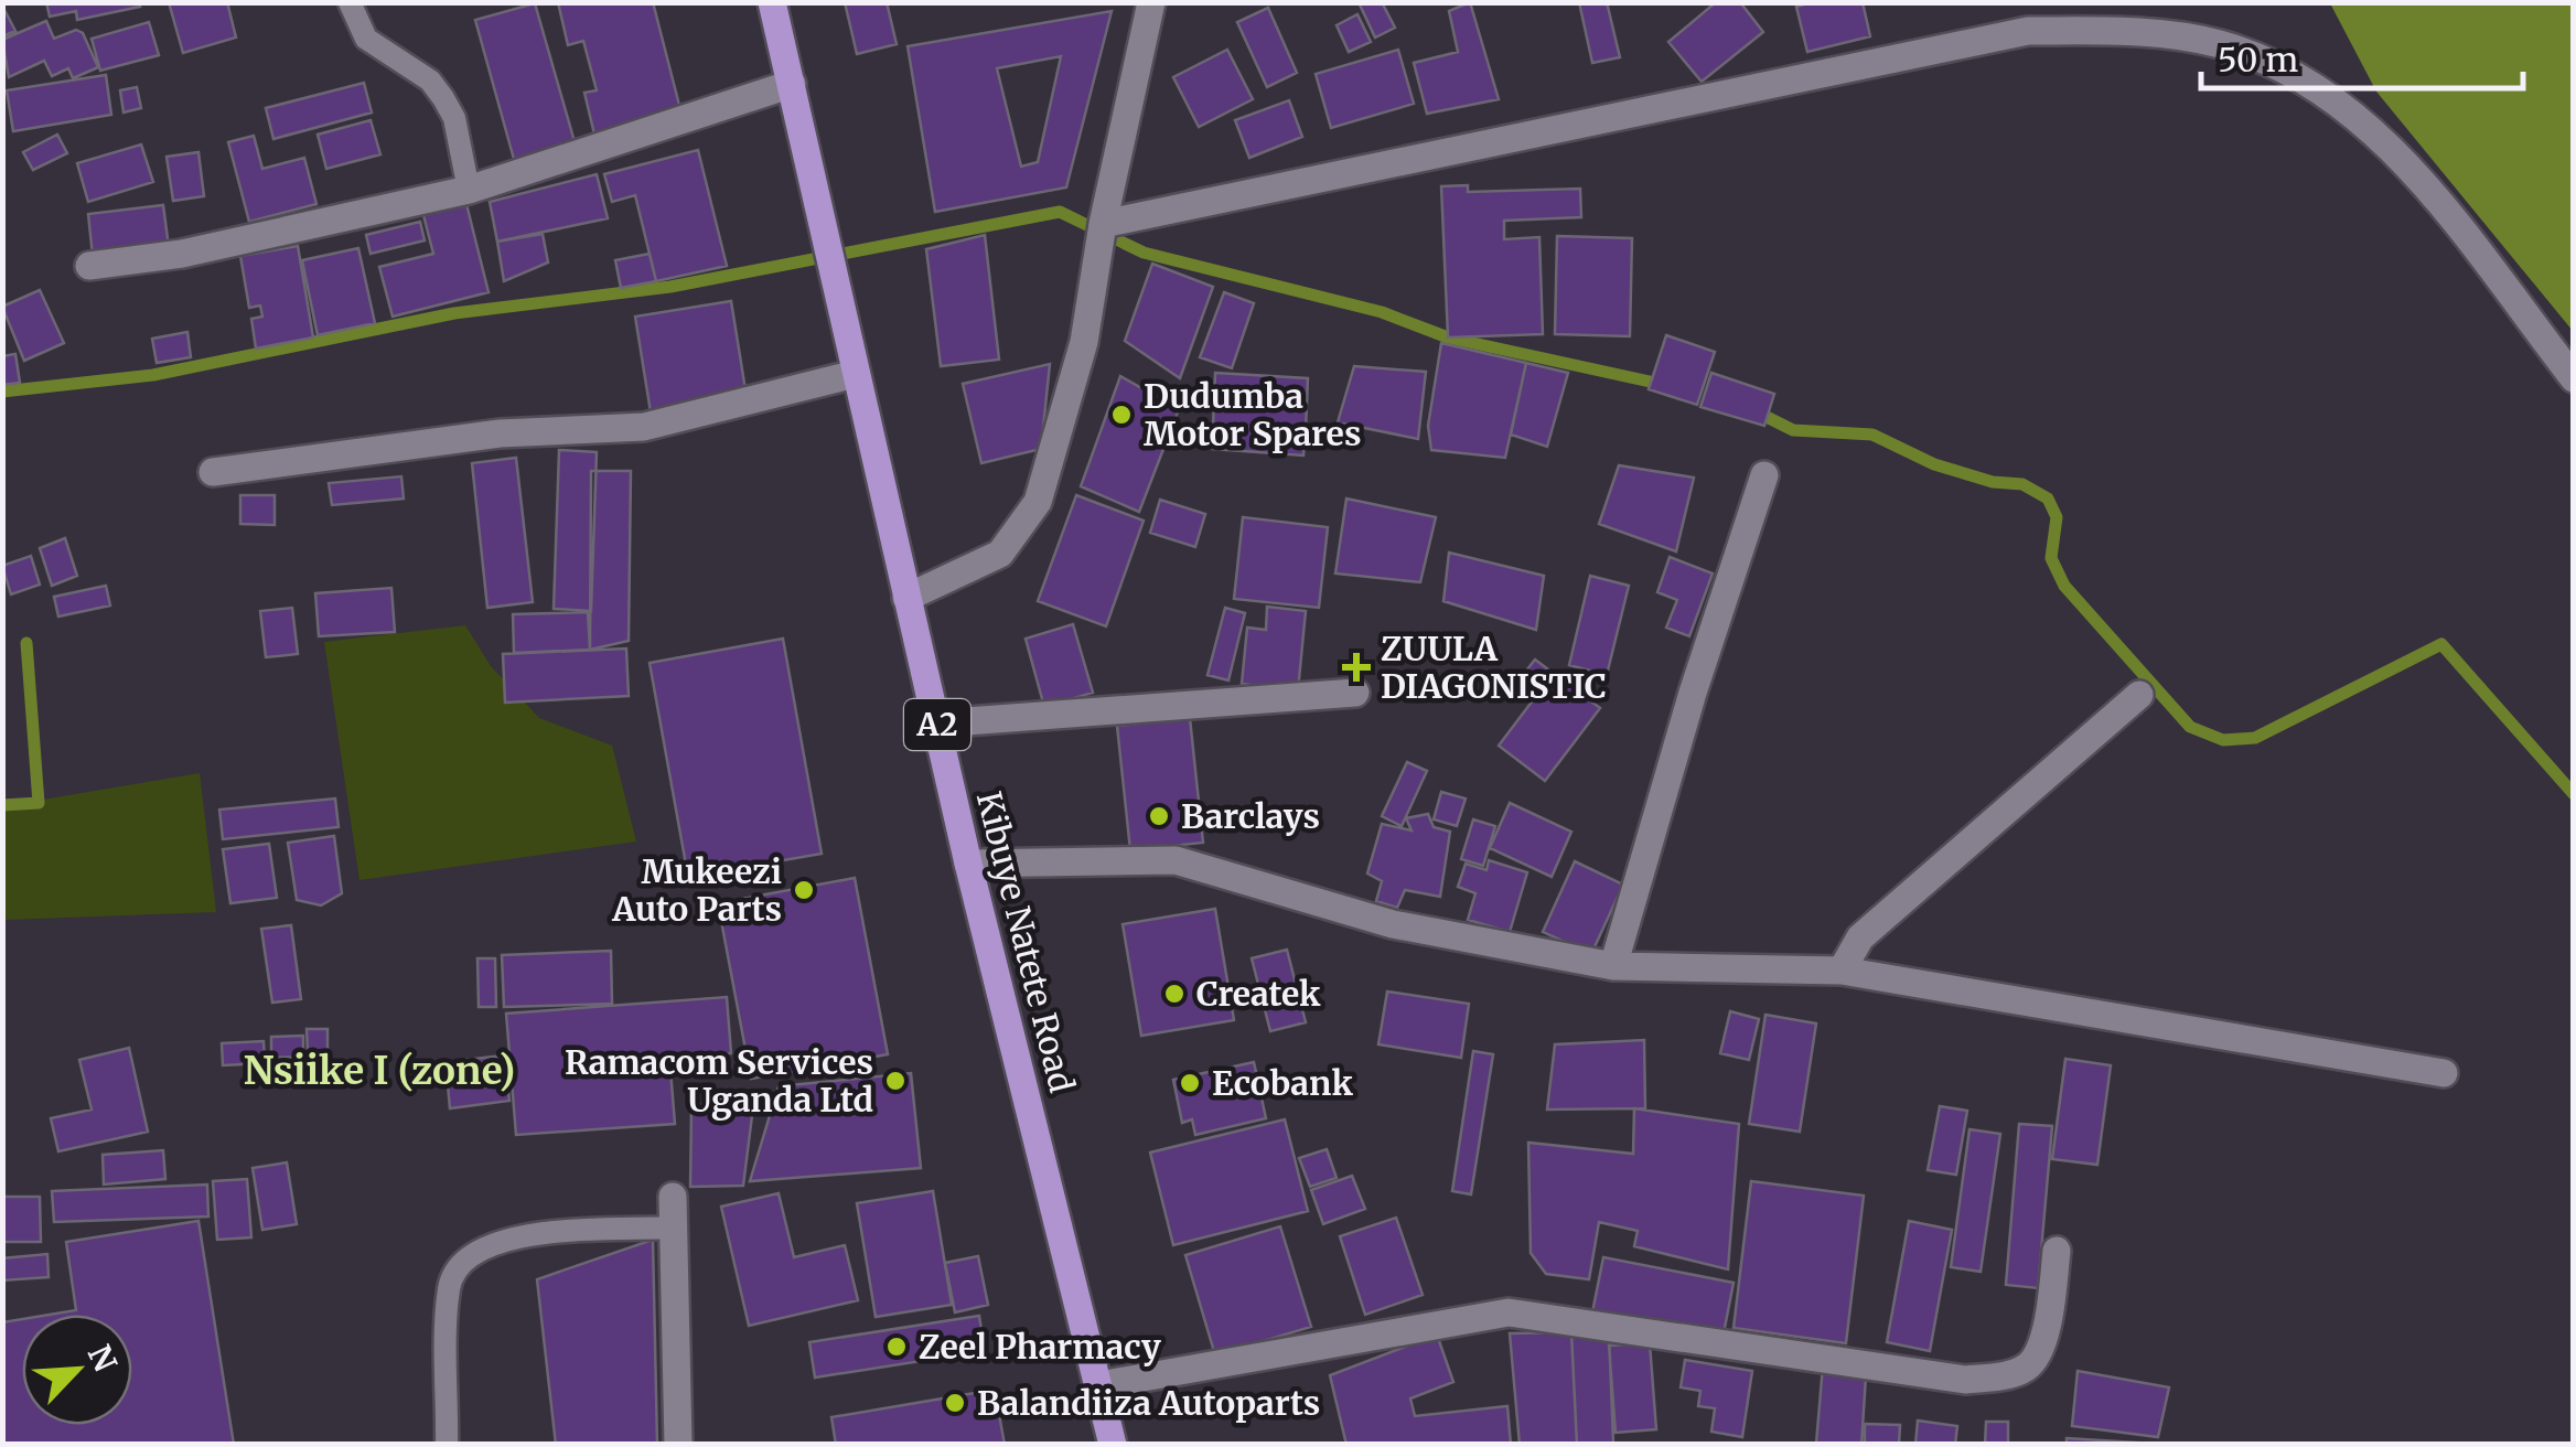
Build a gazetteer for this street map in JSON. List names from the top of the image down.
{
  "streets": {
    "main road": ["A2", "Kibuye Natete Road"]
  },
  "districts": ["Nsiike I (zone)"],
  "places": {
    "other": [
      "Dudumba Motor Spares",
      "Barclays",
      "Mukeezi Auto Parts",
      "Createk",
      "Ramacom Services Uganda Ltd",
      "Ecobank",
      "Zeel Pharmacy",
      "Balandiiza Autoparts"
    ],
    "health": ["ZUULA DIAGONISTIC"]
  },
  "scale_bar": "50 m",
  "north": "top right"
}
